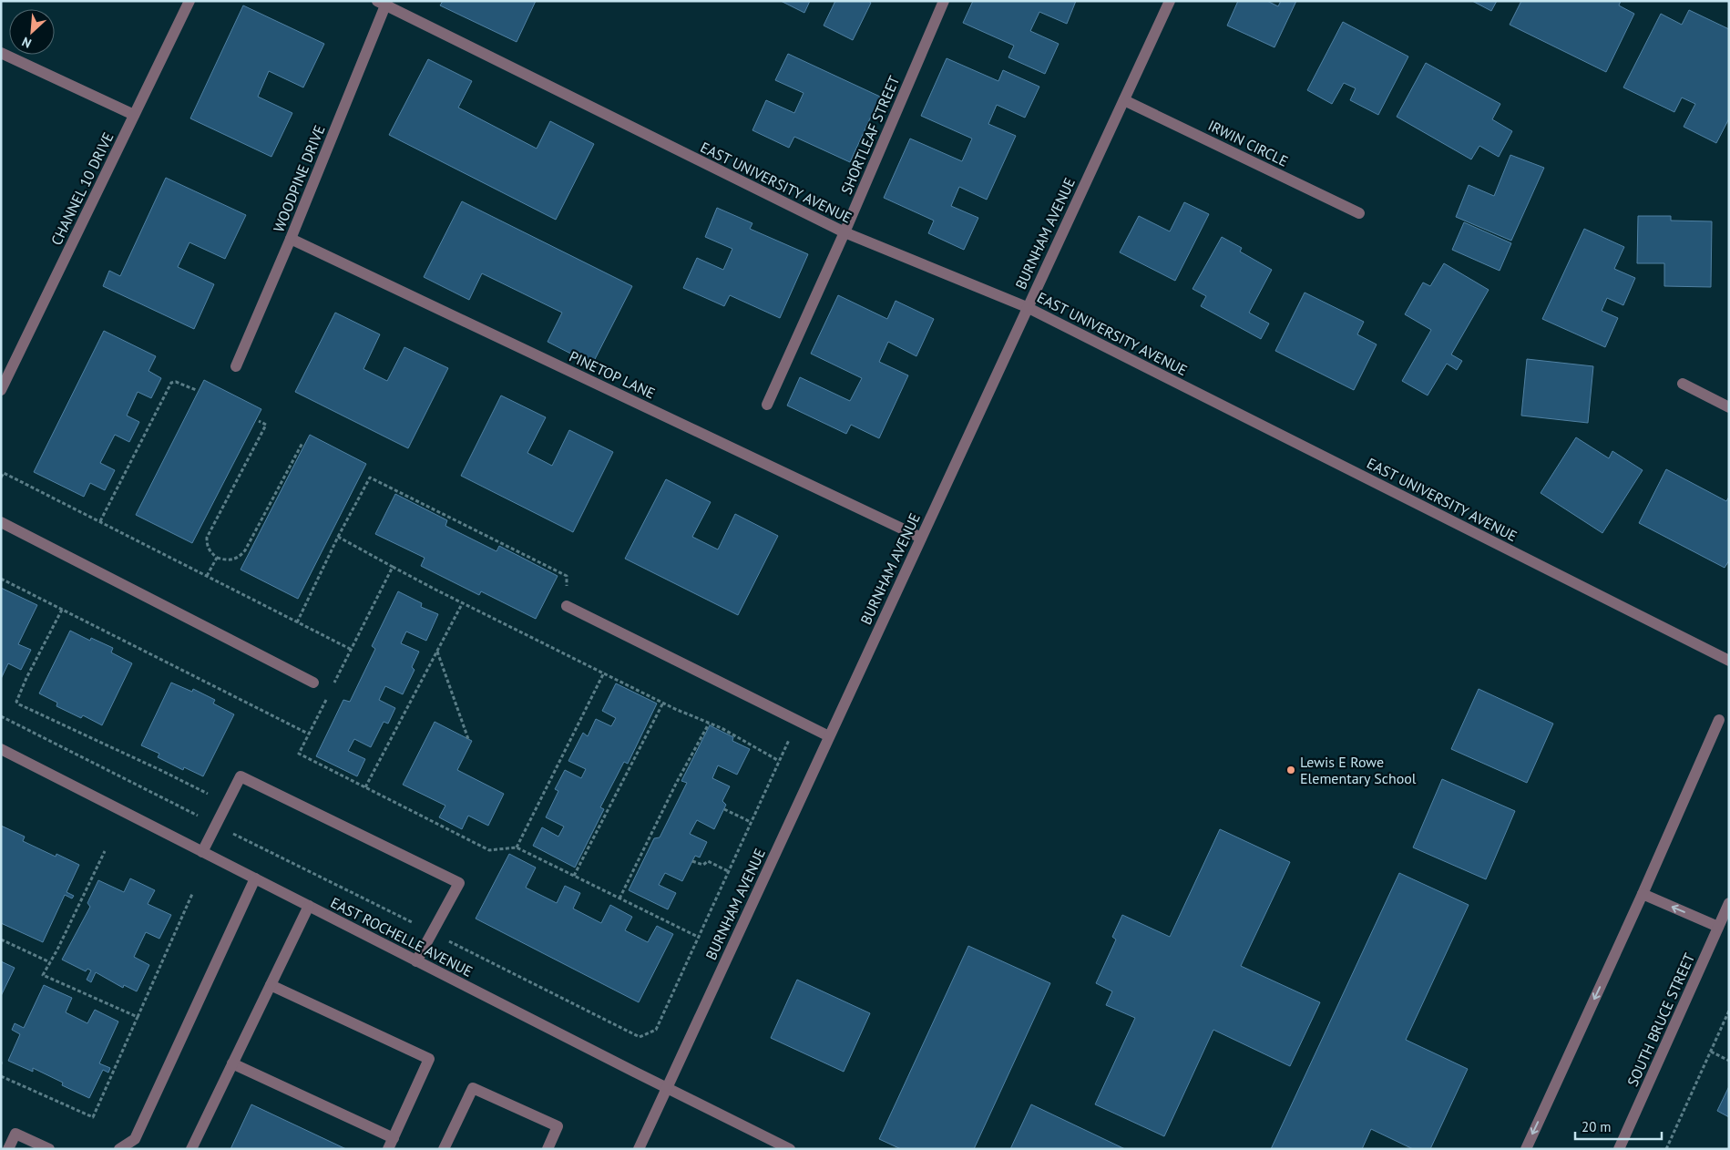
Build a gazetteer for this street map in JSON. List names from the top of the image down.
{
  "streets": {
    "street": [
      "SHORTLEAF STREET",
      "IRWIN CIRCLE",
      "WOODPINE DRIVE",
      "EAST UNIVERSITY AVENUE",
      "CHANNEL 10 DRIVE",
      "BURNHAM AVENUE",
      "PINETOP LANE",
      "EAST ROCHELLE AVENUE",
      "SOUTH BRUCE STREET"
    ]
  },
  "crossings": [
    ["SHORTLEAF STREET", "EAST UNIVERSITY AVENUE"],
    ["IRWIN CIRCLE", "BURNHAM AVENUE"],
    ["WOODPINE DRIVE", "EAST UNIVERSITY AVENUE"],
    ["WOODPINE DRIVE", "PINETOP LANE"],
    ["EAST UNIVERSITY AVENUE", "BURNHAM AVENUE"],
    ["BURNHAM AVENUE", "PINETOP LANE"],
    ["BURNHAM AVENUE", "EAST ROCHELLE AVENUE"]
  ],
  "places": ["Lewis E Rowe Elementary School"],
  "scale_bar": "20 m",
  "north": "bottom left"
}
